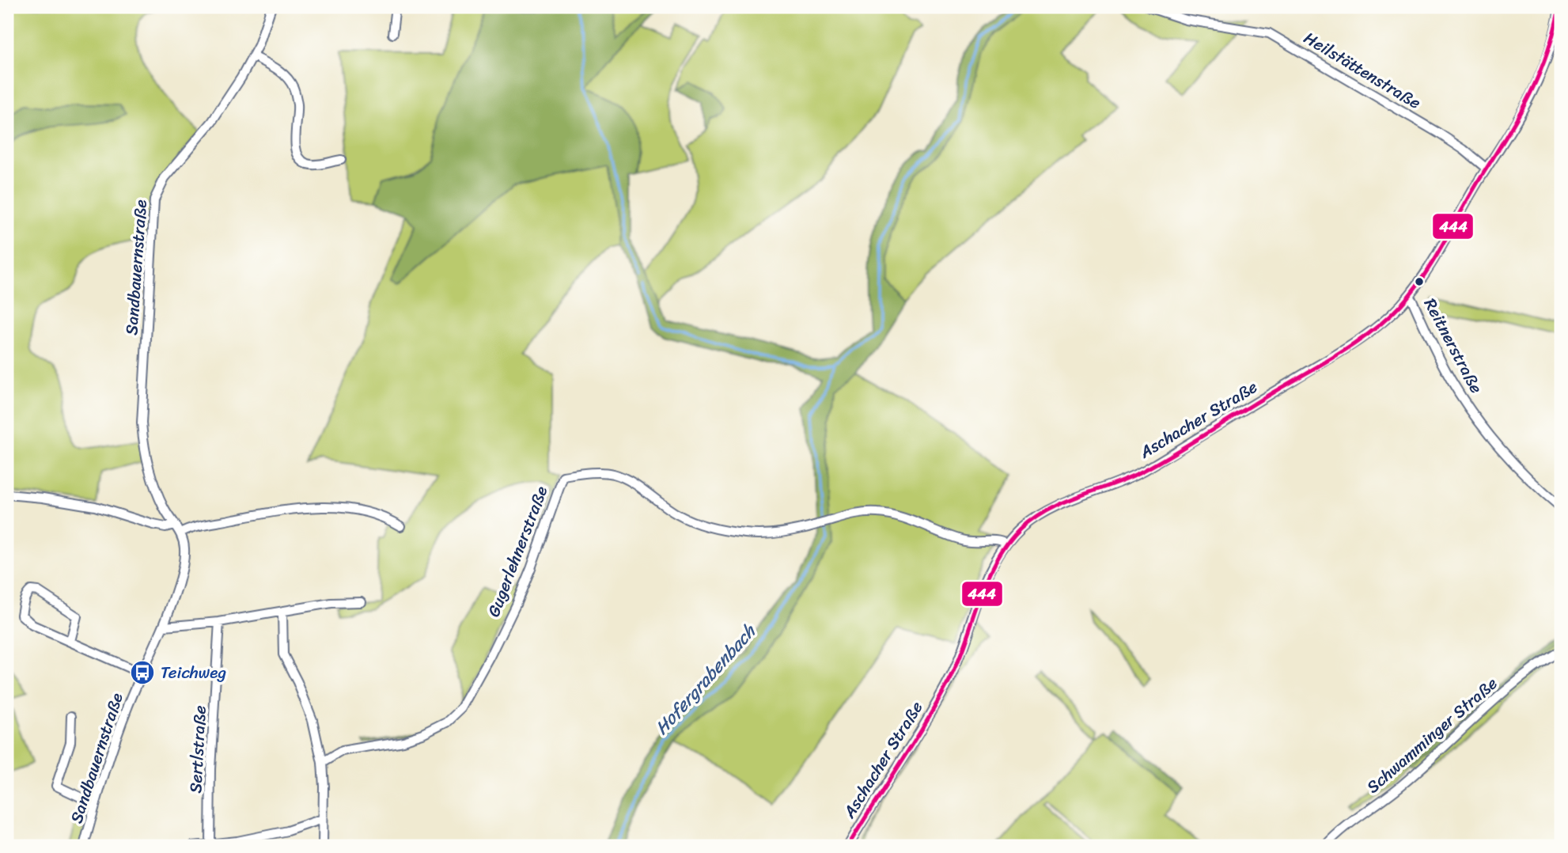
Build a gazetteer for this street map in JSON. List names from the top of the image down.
{
  "streets": {
    "street": [
      "Heilstättenstraße",
      "Sandbauernstraße",
      "Reitnerstraße",
      "Aschacher Straße",
      "Gugerlehnerstraße",
      "Schwamminger Straße",
      "Sertlstraße"
    ]
  },
  "crossings": [
    ["Heilstättenstraße", "Aschacher Straße"],
    ["Reitnerstraße", "Aschacher Straße"],
    ["Aschacher Straße", "Gugerlehnerstraße"]
  ],
  "water": ["Hofergrabenbach"],
  "places": {
    "bus stop": ["Teichweg"]
  },
  "lines": ["transit line 444"]
}
